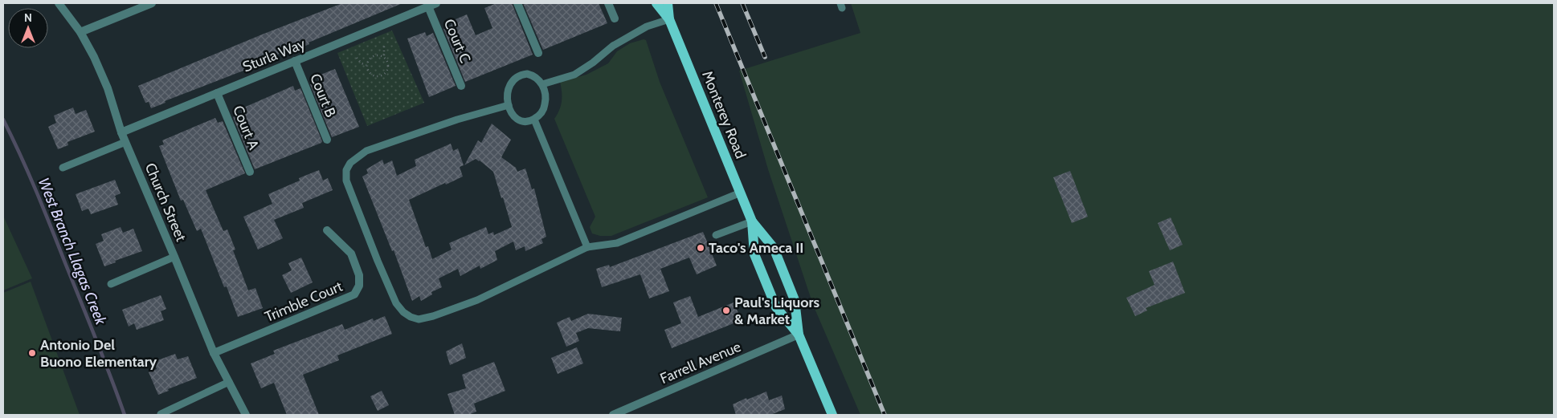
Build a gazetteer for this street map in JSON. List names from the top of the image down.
{
  "streets": {
    "main road": ["Monterey Road"],
    "street": [
      "Court C",
      "Sturla Way",
      "Court B",
      "Court A",
      "Church Street",
      "Trimble Court",
      "Farrell Avenue"
    ]
  },
  "crossings": [
    ["Court C", "Sturla Way"],
    ["Sturla Way", "Court B"],
    ["Sturla Way", "Court A"],
    ["Sturla Way", "Church Street"],
    ["Monterey Road", "Farrell Avenue"],
    ["Church Street", "Trimble Court"]
  ],
  "water": ["West Branch Llagas Creek"],
  "places": ["Taco's Ameca II", "Paul's Liquors & Market", "Antonio Del Buono Elementary"],
  "north": "top"
}
